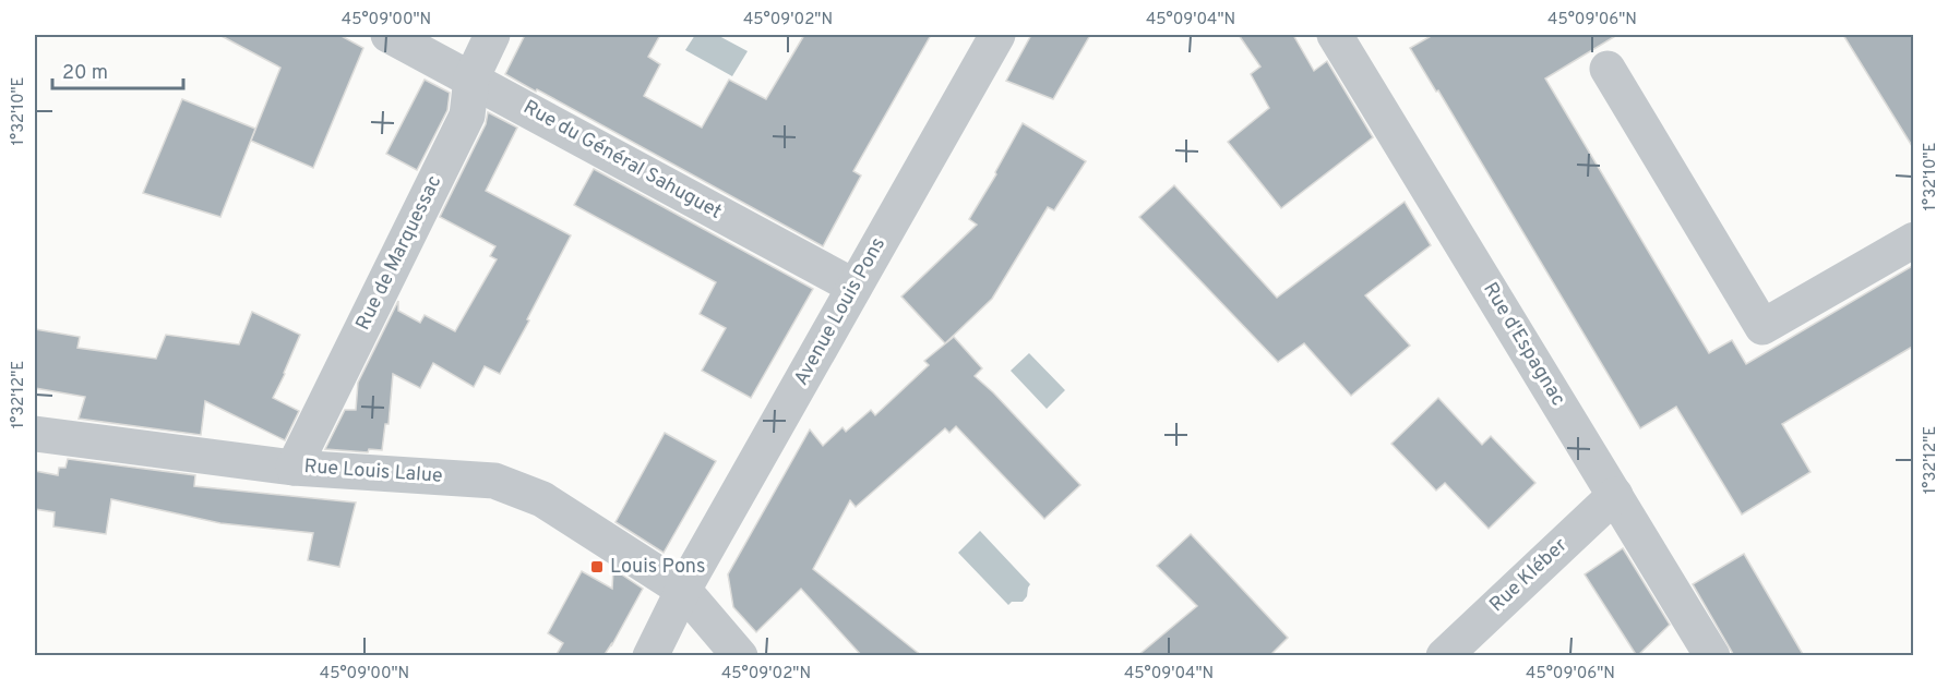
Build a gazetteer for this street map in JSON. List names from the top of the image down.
{
  "streets": {
    "street": [
      "Rue du Général Sahuguet",
      "Rue de Marquessac",
      "Avenue Louis Pons",
      "Rue d'Espagnac",
      "Rue Louis Lalue",
      "Rue Kléber"
    ]
  },
  "crossings": [
    ["Rue du Général Sahuguet", "Rue de Marquessac"],
    ["Rue du Général Sahuguet", "Avenue Louis Pons"],
    ["Rue de Marquessac", "Rue Louis Lalue"],
    ["Avenue Louis Pons", "Rue Louis Lalue"],
    ["Rue d'Espagnac", "Rue Kléber"]
  ],
  "places": {
    "transit": ["Louis Pons"]
  },
  "scale_bar": "20 m",
  "coordinates": [
    "45°09'00\"N",
    "45°09'02\"N",
    "45°09'04\"N",
    "45°09'06\"N",
    "1°32'10\"E",
    "1°32'12\"E"
  ]
}
